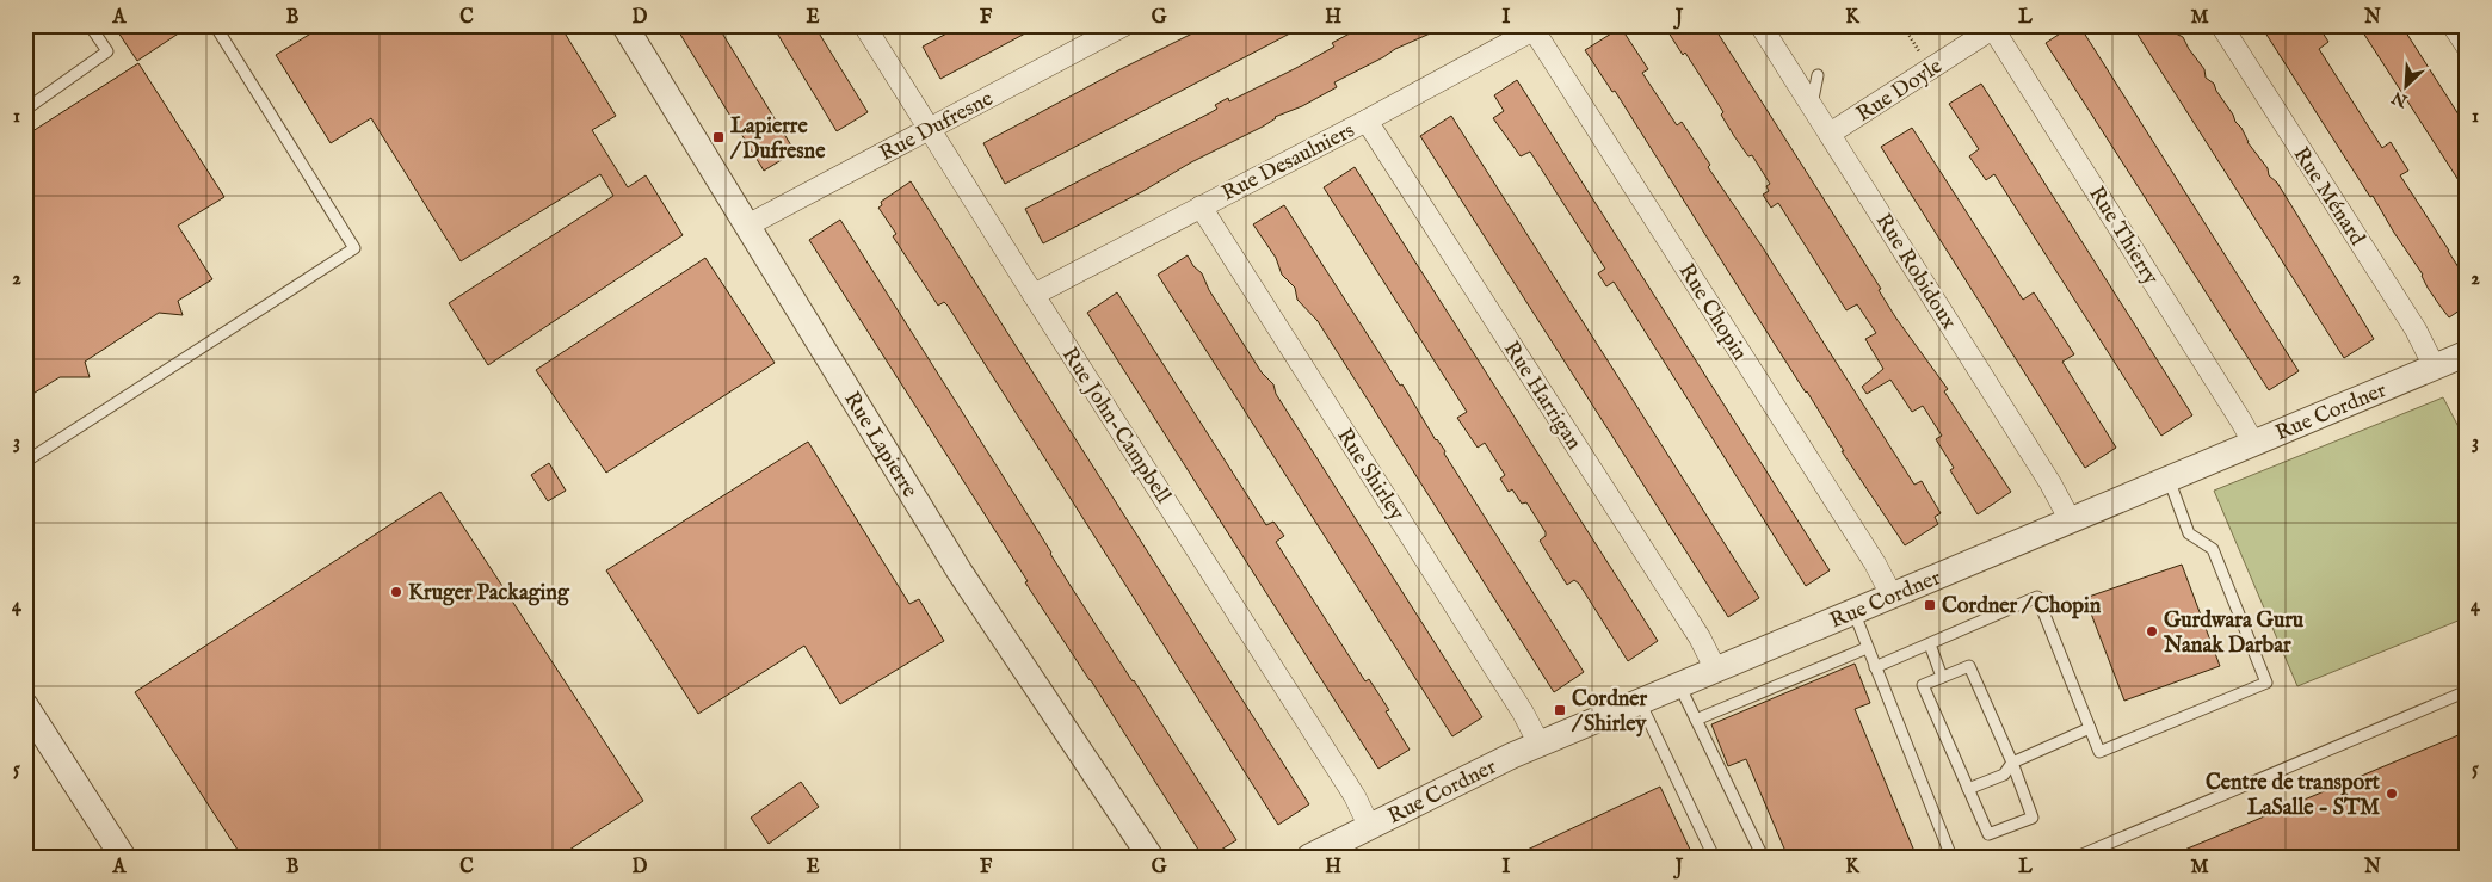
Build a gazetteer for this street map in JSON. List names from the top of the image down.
{
  "streets": {
    "street": [
      "Rue Doyle",
      "Rue Dufresne",
      "Rue Desaulniers",
      "Rue Ménard",
      "Rue Thierry",
      "Rue Robidoux",
      "Rue Chopin",
      "Rue Harrigan",
      "Rue Cordner",
      "Rue John-Campbell",
      "Rue Lapierre",
      "Rue Shirley"
    ]
  },
  "crossings": [
    ["Rue Doyle", "Rue Thierry"],
    ["Rue Doyle", "Rue Robidoux"],
    ["Rue Dufresne", "Rue John-Campbell"],
    ["Rue Dufresne", "Rue Lapierre"],
    ["Rue Desaulniers", "Rue Chopin"],
    ["Rue Desaulniers", "Rue Harrigan"],
    ["Rue Desaulniers", "Rue John-Campbell"],
    ["Rue Desaulniers", "Rue Shirley"],
    ["Rue Ménard", "Rue Cordner"],
    ["Rue Thierry", "Rue Cordner"],
    ["Rue Robidoux", "Rue Cordner"],
    ["Rue Chopin", "Rue Cordner"],
    ["Rue Harrigan", "Rue Cordner"],
    ["Rue Cordner", "Rue John-Campbell"],
    ["Rue Cordner", "Rue Shirley"]
  ],
  "places": {
    "transit": ["Lapierre / Dufresne", "Cordner / Chopin", "Cordner / Shirley"],
    "other": ["Kruger Packaging", "Gurdwara Guru Nanak Darbar", "Centre de transport LaSalle - STM"]
  },
  "north": "bottom left",
  "grid": {
    "columns": [
      "A",
      "B",
      "C",
      "D",
      "E",
      "F",
      "G",
      "H",
      "I",
      "J",
      "K",
      "L",
      "M",
      "N"
    ],
    "rows": [
      "1",
      "2",
      "3",
      "4",
      "5"
    ]
  }
}
